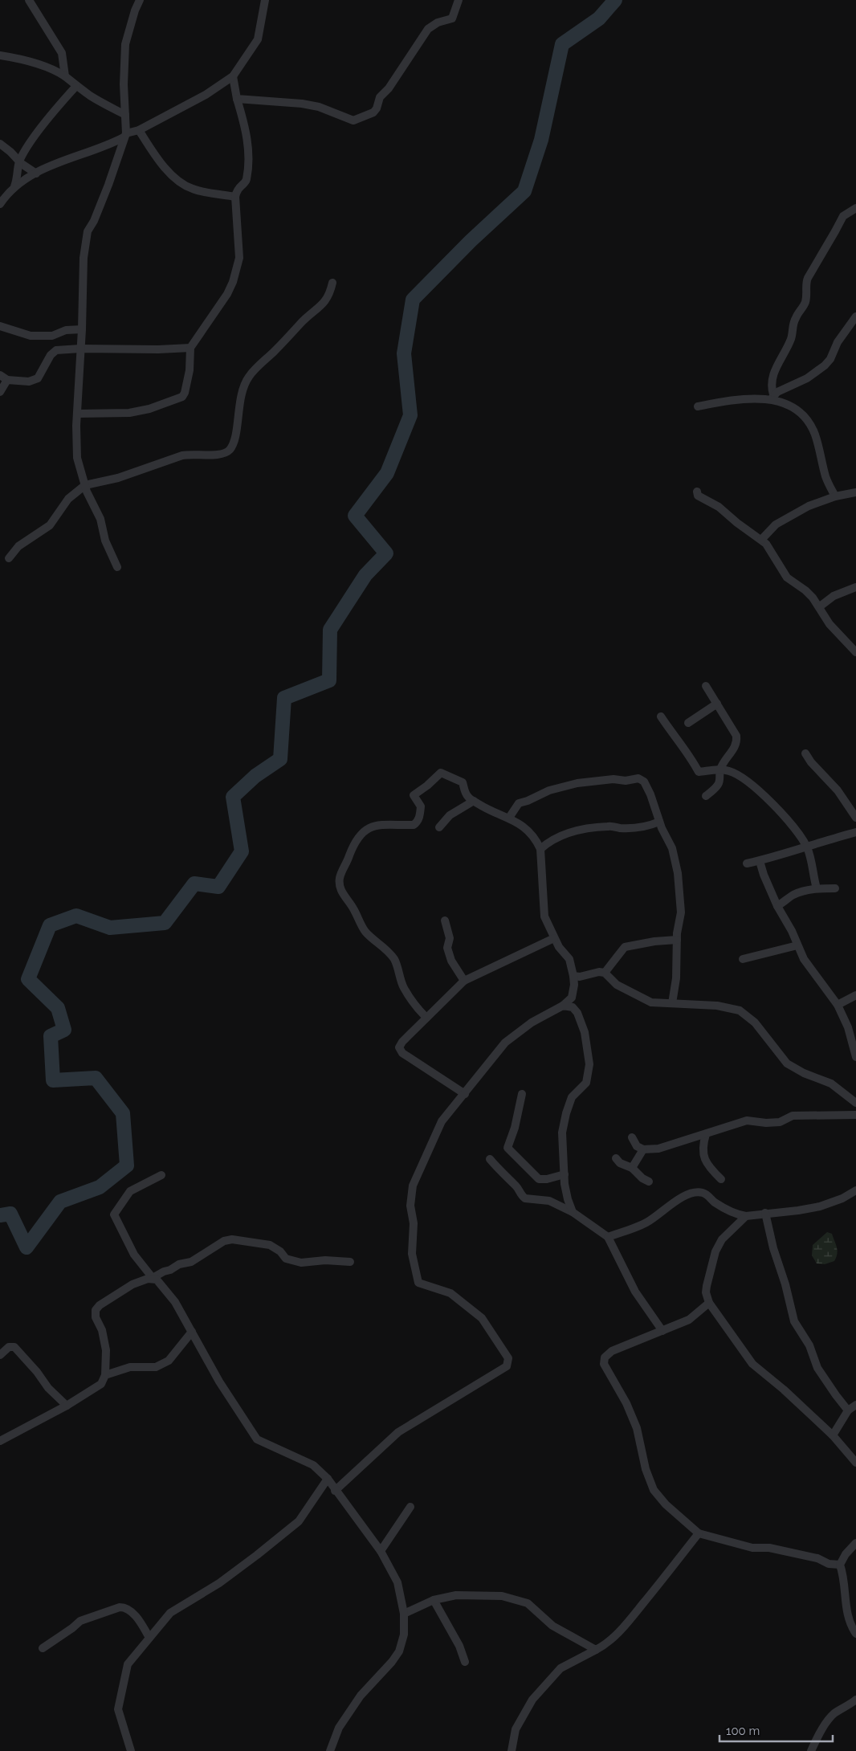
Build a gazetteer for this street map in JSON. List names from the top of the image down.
{
  "scale_bar": "100 m"
}
